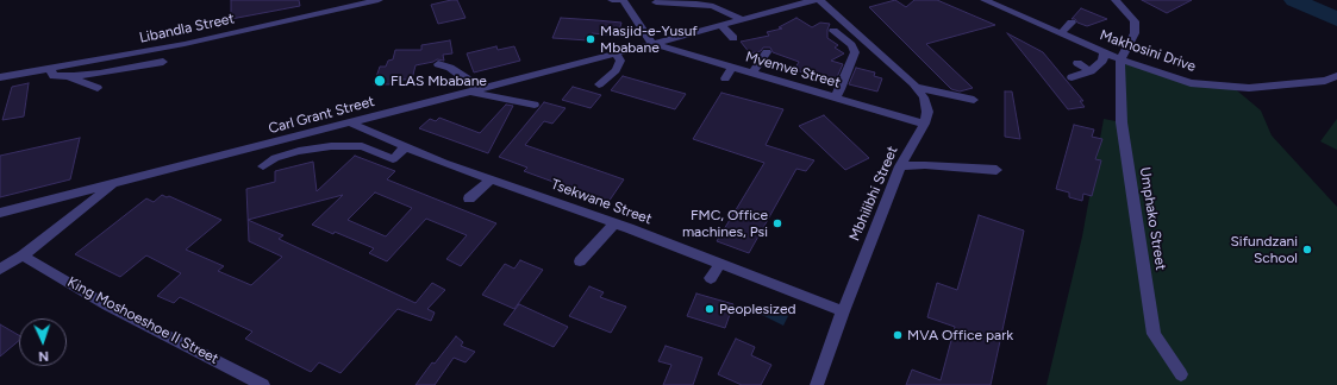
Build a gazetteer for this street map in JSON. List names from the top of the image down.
{
  "streets": {
    "street": [
      "Libandla Street",
      "Makhosini Drive",
      "Mvemve Street",
      "Carl Grant Street",
      "Mbhilibhi Street",
      "Tsekwane Street",
      "Umphako Street",
      "King Moshoeshoe II Street"
    ]
  },
  "crossings": [
    ["Makhosini Drive", "Umphako Street"],
    ["Mvemve Street", "Carl Grant Street"],
    ["Mvemve Street", "Mbhilibhi Street"],
    ["Carl Grant Street", "Tsekwane Street"],
    ["Mbhilibhi Street", "Tsekwane Street"]
  ],
  "places": [
    "Masjid-e-Yusuf Mbabane",
    "FLAS Mbabane",
    "FMC, Office machines, Psi",
    "Sifundzani School",
    "Peoplesized",
    "MVA Office park"
  ],
  "north": "bottom"
}
